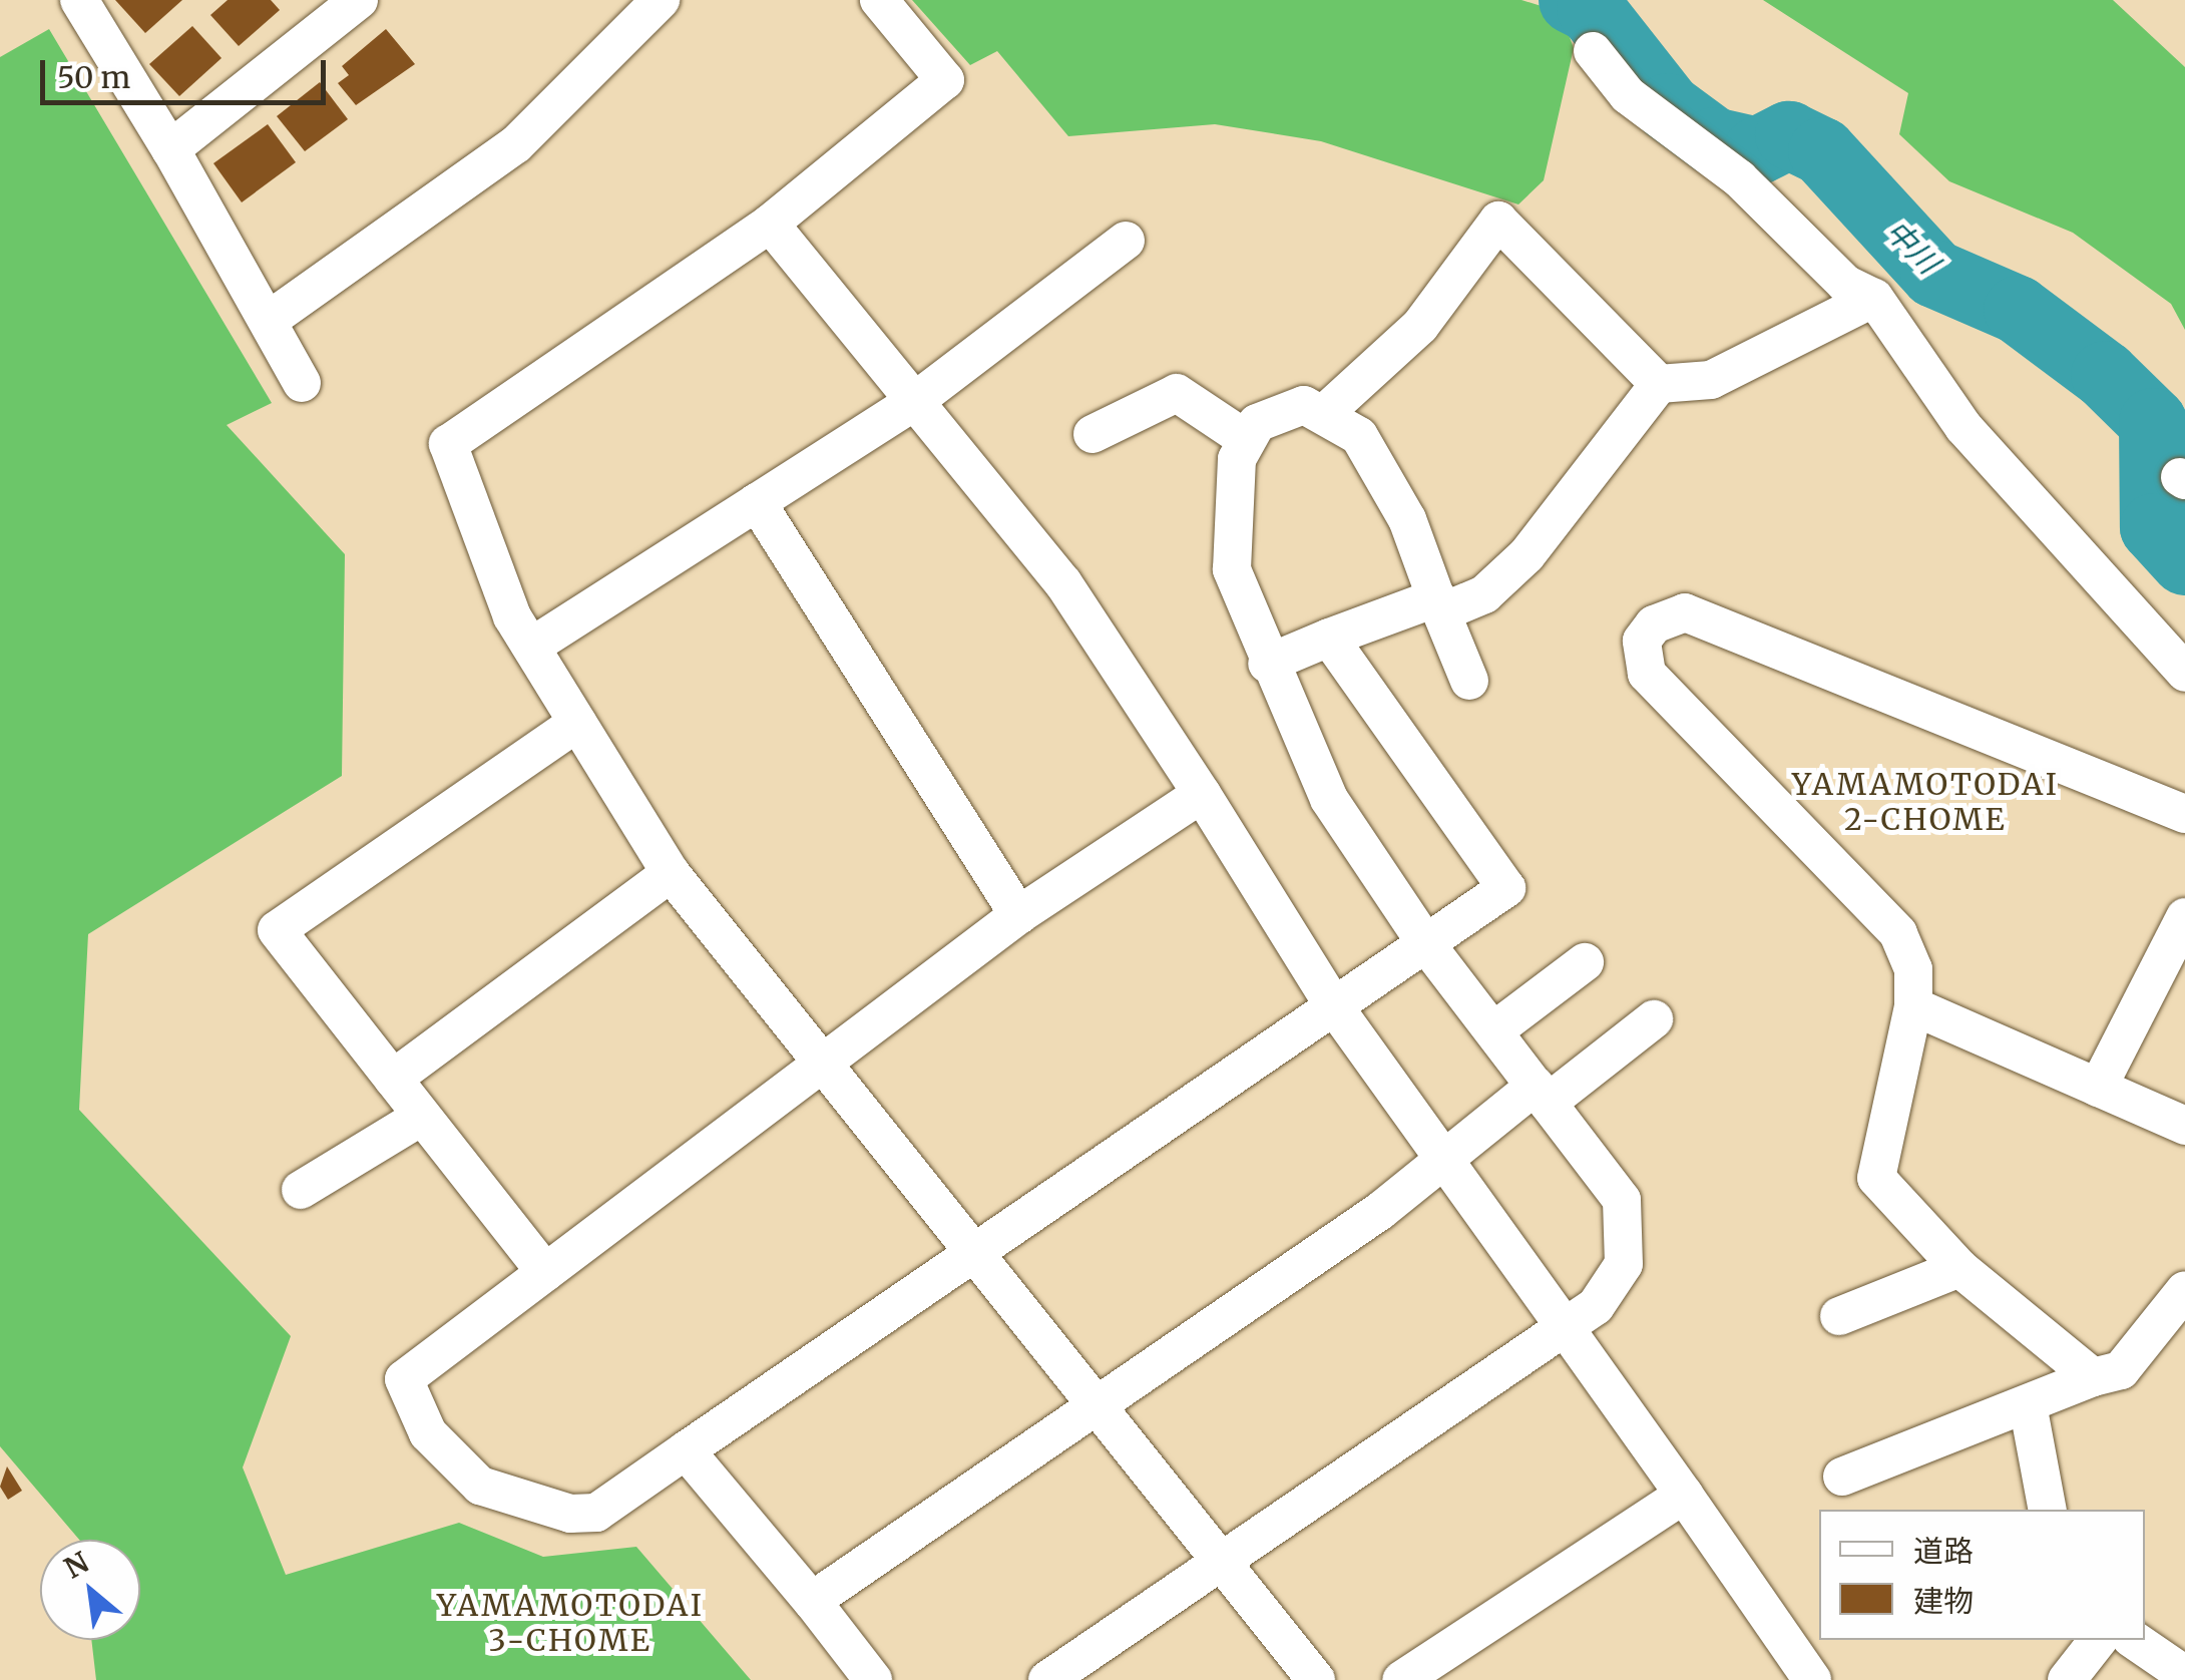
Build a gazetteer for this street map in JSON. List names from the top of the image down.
{
  "districts": ["YAMAMOTODAI 2-CHOME", "YAMAMOTODAI 3-CHOME"],
  "water": ["中川"],
  "legend": ["道路", "建物"],
  "scale_bar": "50 m",
  "north": "top left"
}
